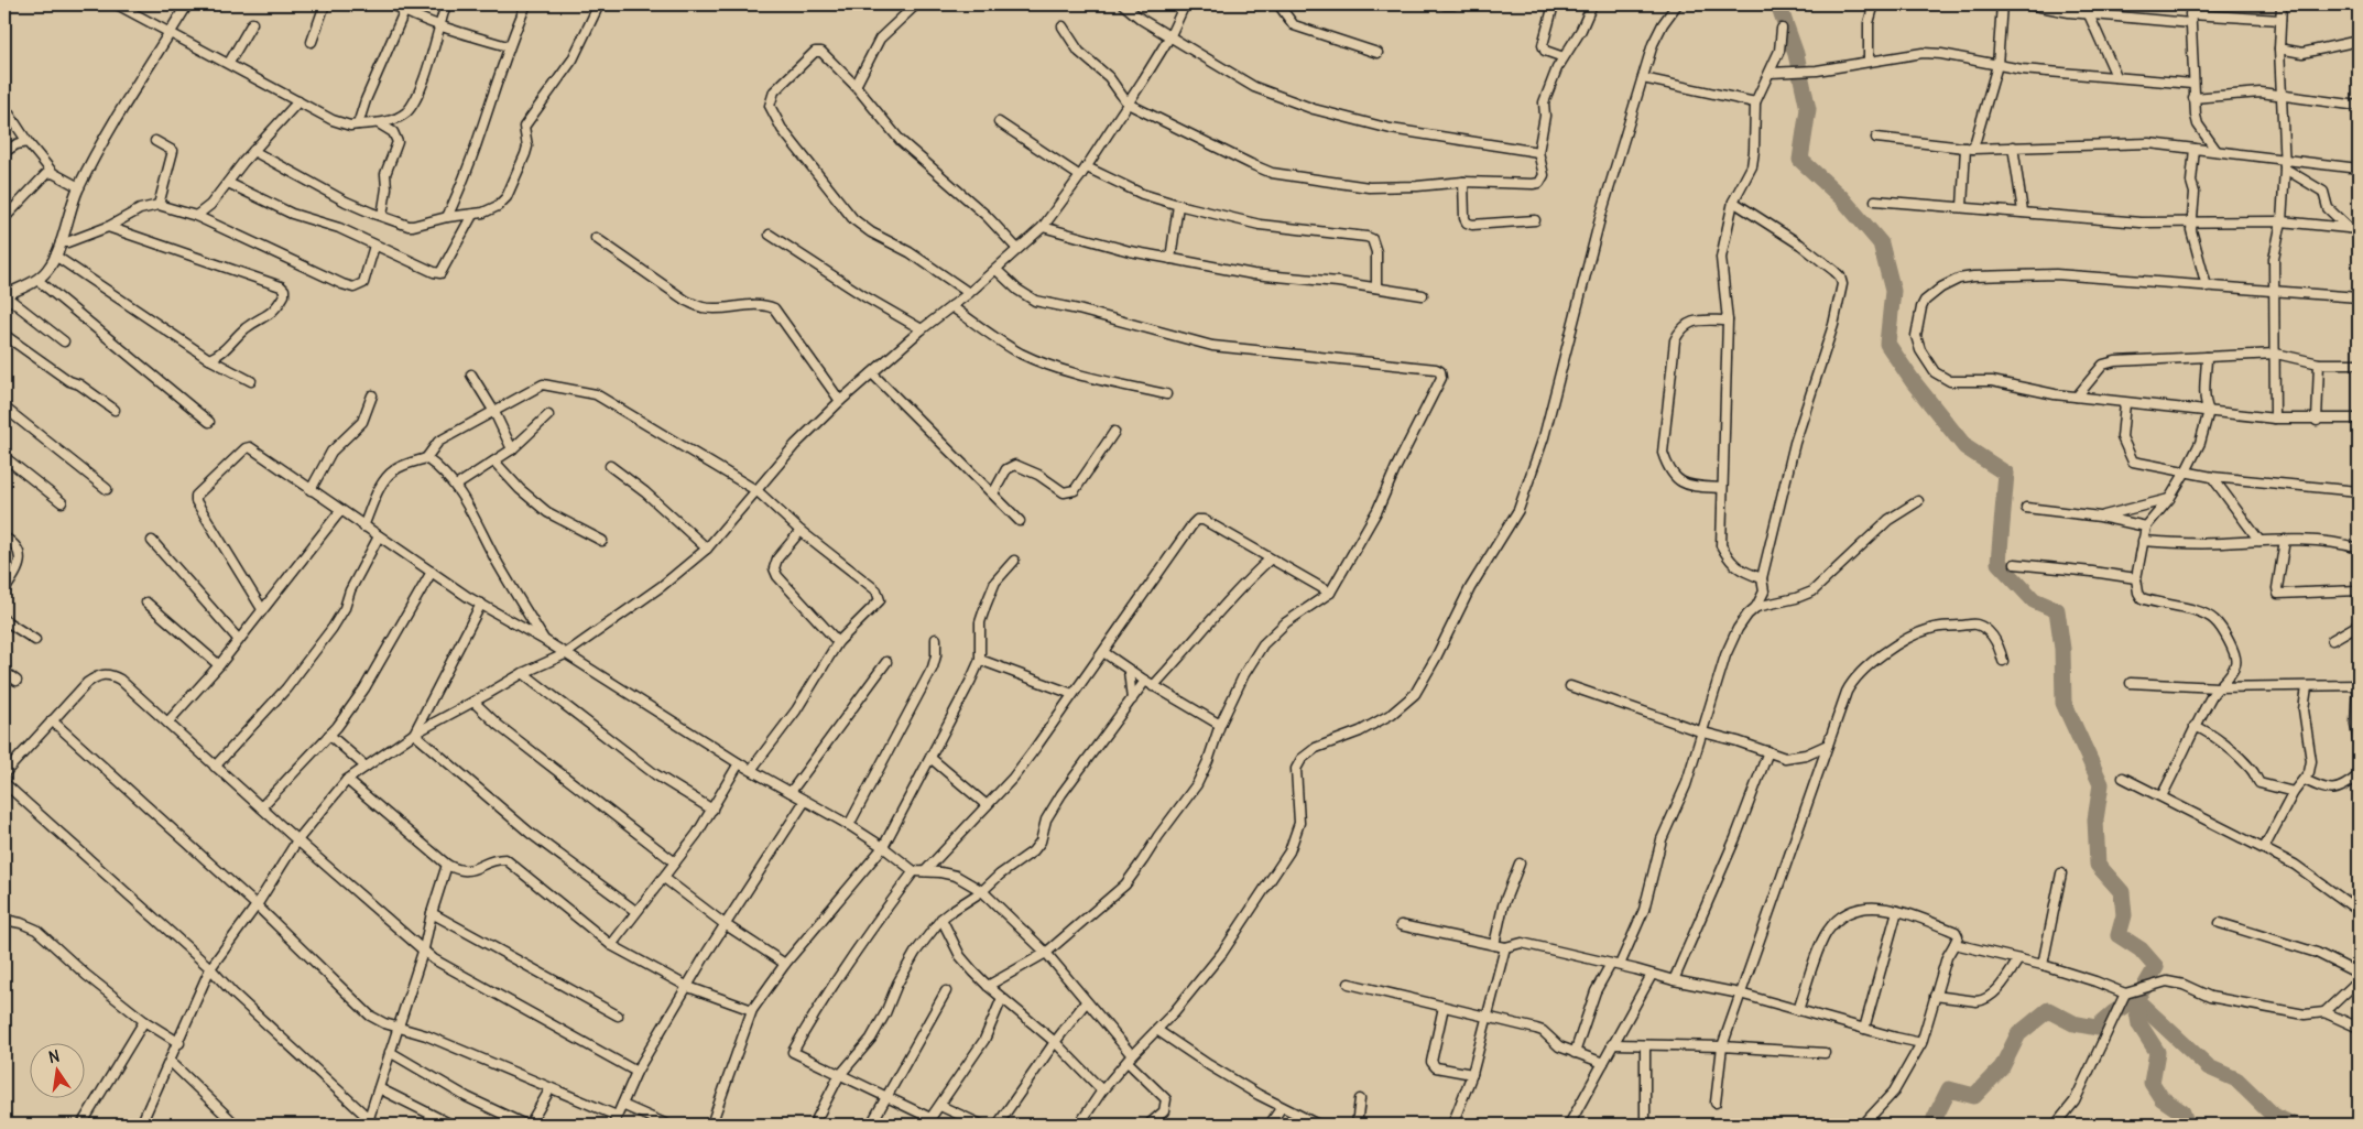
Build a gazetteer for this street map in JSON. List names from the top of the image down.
{
  "north": "top"
}
